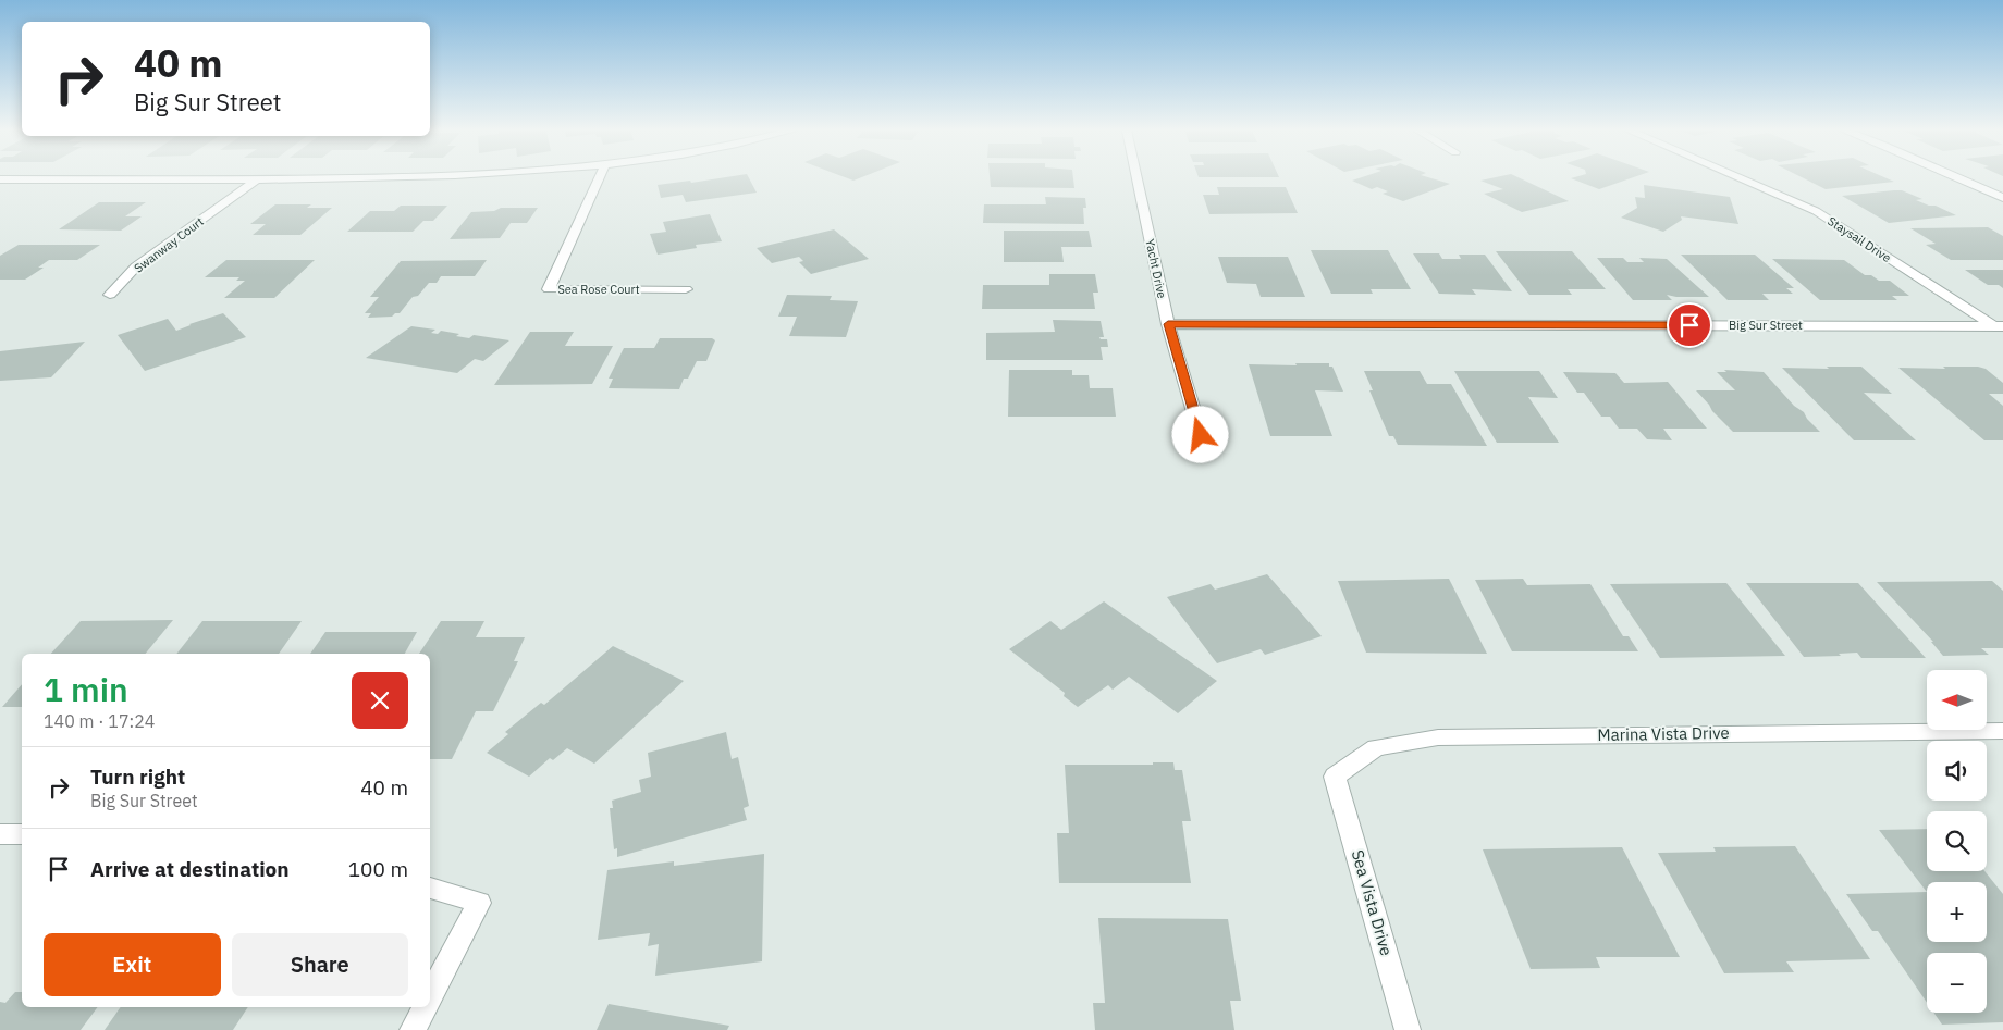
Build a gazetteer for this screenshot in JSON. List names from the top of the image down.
{
  "streets": {
    "street": [
      "Staysail Drive",
      "Swanway Court",
      "Yacht Drive",
      "Sea Rose Court",
      "Big Sur Street",
      "Marina Vista Drive",
      "Sea Vista Drive"
    ]
  },
  "crossings": [
    ["Staysail Drive", "Big Sur Street"],
    ["Yacht Drive", "Big Sur Street"],
    ["Marina Vista Drive", "Sea Vista Drive"]
  ],
  "north": "left",
  "page": {
    "turn": ["40 m", "Big Sur Street"],
    "heading": ["1 min", "140 m · 17:24"],
    "map_buttons": ["+", "−"],
    "list": [
      {
        "name": "Turn right",
        "note": "Big Sur Street",
        "value": "40 m"
      },
      {
        "name": "Arrive at destination",
        "value": "100 m"
      }
    ],
    "buttons": ["Exit", "Share"]
  }
}
